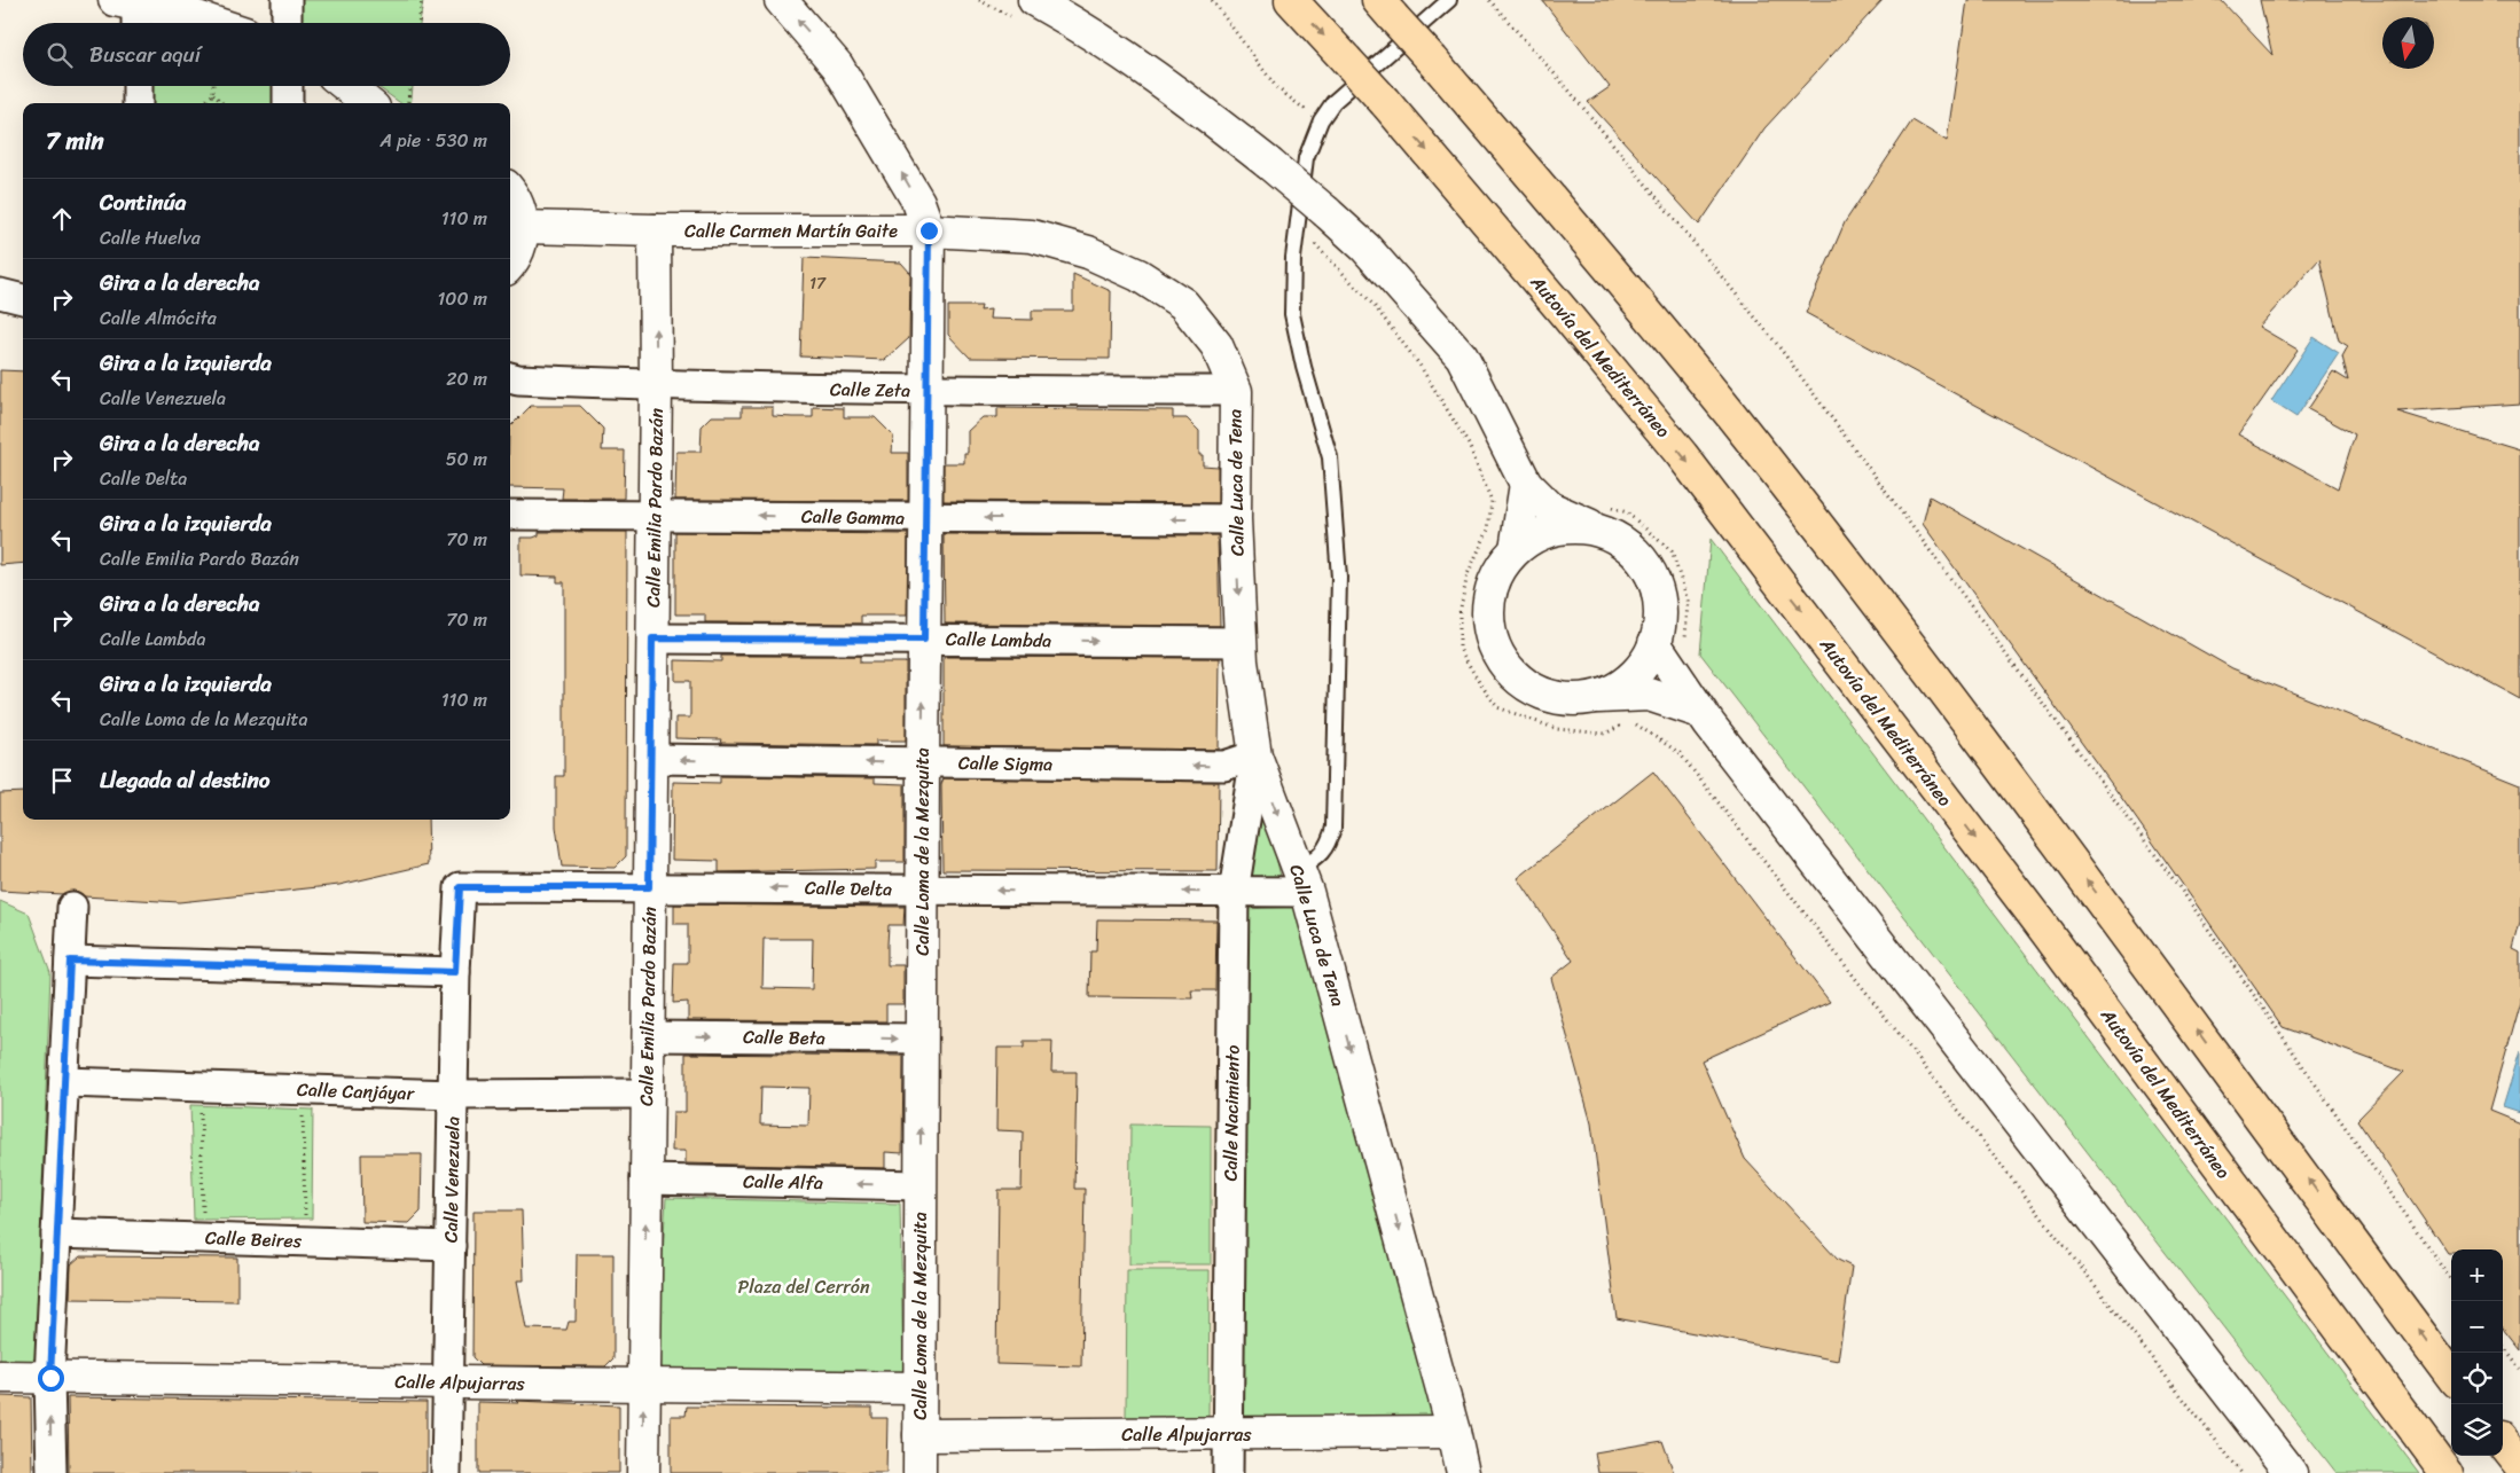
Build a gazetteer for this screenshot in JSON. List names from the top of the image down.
{
  "streets": {
    "highway": ["Autovía del Mediterráneo"],
    "street": [
      "Calle Carmen Martín Gaite",
      "Calle Zeta",
      "Calle Luca de Tena",
      "Calle Emilia Pardo Bazán",
      "Calle Gamma",
      "Calle Lambda",
      "Calle Sigma",
      "Calle Loma de la Mezquita",
      "Calle Delta",
      "Calle Beta",
      "Calle Canjáyar",
      "Calle Nacimiento",
      "Calle Venezuela",
      "Calle Alfa",
      "Calle Beires",
      "Calle Alpujarras"
    ]
  },
  "crossings": [
    ["Calle Carmen Martín Gaite", "Calle Zeta"],
    ["Calle Carmen Martín Gaite", "Calle Luca de Tena"],
    ["Calle Carmen Martín Gaite", "Calle Emilia Pardo Bazán"],
    ["Calle Carmen Martín Gaite", "Calle Loma de la Mezquita"],
    ["Calle Zeta", "Calle Luca de Tena"],
    ["Calle Zeta", "Calle Emilia Pardo Bazán"],
    ["Calle Zeta", "Calle Loma de la Mezquita"],
    ["Calle Luca de Tena", "Calle Gamma"],
    ["Calle Luca de Tena", "Calle Lambda"],
    ["Calle Luca de Tena", "Calle Sigma"],
    ["Calle Luca de Tena", "Calle Delta"],
    ["Calle Luca de Tena", "Calle Nacimiento"],
    ["Calle Luca de Tena", "Calle Alpujarras"],
    ["Calle Emilia Pardo Bazán", "Calle Gamma"],
    ["Calle Emilia Pardo Bazán", "Calle Lambda"],
    ["Calle Emilia Pardo Bazán", "Calle Sigma"],
    ["Calle Emilia Pardo Bazán", "Calle Delta"],
    ["Calle Emilia Pardo Bazán", "Calle Beta"],
    ["Calle Emilia Pardo Bazán", "Calle Canjáyar"],
    ["Calle Emilia Pardo Bazán", "Calle Alfa"],
    ["Calle Emilia Pardo Bazán", "Calle Alpujarras"],
    ["Calle Gamma", "Calle Loma de la Mezquita"],
    ["Calle Lambda", "Calle Loma de la Mezquita"],
    ["Calle Sigma", "Calle Loma de la Mezquita"],
    ["Calle Sigma", "Calle Nacimiento"],
    ["Calle Loma de la Mezquita", "Calle Delta"],
    ["Calle Loma de la Mezquita", "Calle Beta"],
    ["Calle Loma de la Mezquita", "Calle Alfa"],
    ["Calle Loma de la Mezquita", "Calle Alpujarras"],
    ["Calle Delta", "Calle Nacimiento"],
    ["Calle Delta", "Calle Venezuela"],
    ["Calle Canjáyar", "Calle Venezuela"],
    ["Calle Nacimiento", "Calle Alpujarras"],
    ["Calle Venezuela", "Calle Beires"],
    ["Calle Venezuela", "Calle Alpujarras"]
  ],
  "one_way": [
    "Calle Luca de Tena",
    "Calle Emilia Pardo Bazán",
    "Calle Gamma",
    "Calle Lambda",
    "Calle Sigma",
    "Calle Delta",
    "Calle Beta",
    "Calle Alfa"
  ],
  "parks": ["Plaza del Cerrón"],
  "house_numbers": ["17"],
  "north": "bottom",
  "page": {
    "search": "Buscar aquí",
    "heading": ["7 min", "A pie · 530 m"],
    "list": [
      ["Continúa", "Calle Huelva", "110 m"],
      ["Gira a la derecha", "Calle Almócita", "100 m"],
      ["Gira a la izquierda", "Calle Venezuela", "20 m"],
      ["Gira a la derecha", "Calle Delta", "50 m"],
      ["Gira a la izquierda", "Calle Emilia Pardo Bazán", "70 m"],
      ["Gira a la derecha", "Calle Lambda", "70 m"],
      ["Gira a la izquierda", "Calle Loma de la Mezquita", "110 m"],
      "Llegada al destino"
    ],
    "map_buttons": ["+", "−"]
  }
}
